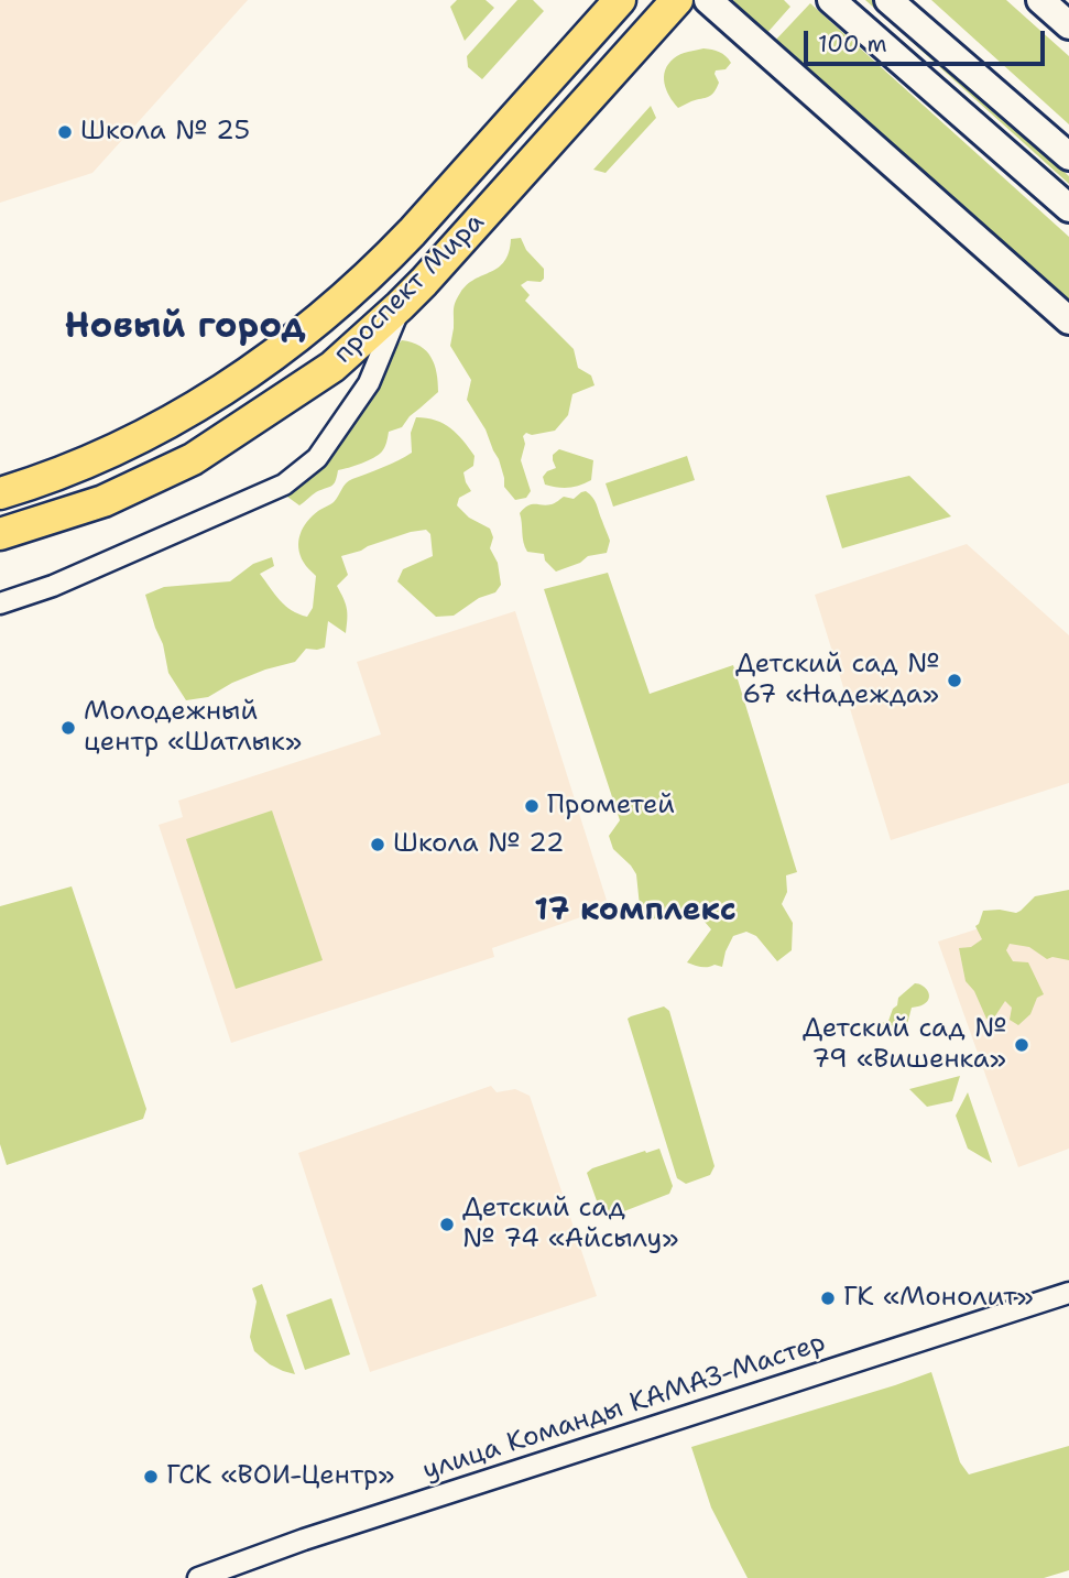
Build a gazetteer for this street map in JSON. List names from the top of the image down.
{
  "streets": {
    "main road": ["проспект Мира"],
    "street": ["улица Команды КАМАЗ-Мастер"]
  },
  "districts": ["Новый город", "17 комплекс"],
  "places": [
    "Школа № 25",
    "Детский сад № 67 «Надежда»",
    "Молодежный центр «Шатлык»",
    "Прометей",
    "Школа № 22",
    "Детский сад № 79 «Вишенка»",
    "Детский сад № 74 «Айсылу»",
    "ГК «Монолит»",
    "ГСК «ВОИ-Центр»"
  ],
  "scale_bar": "100 m"
}
